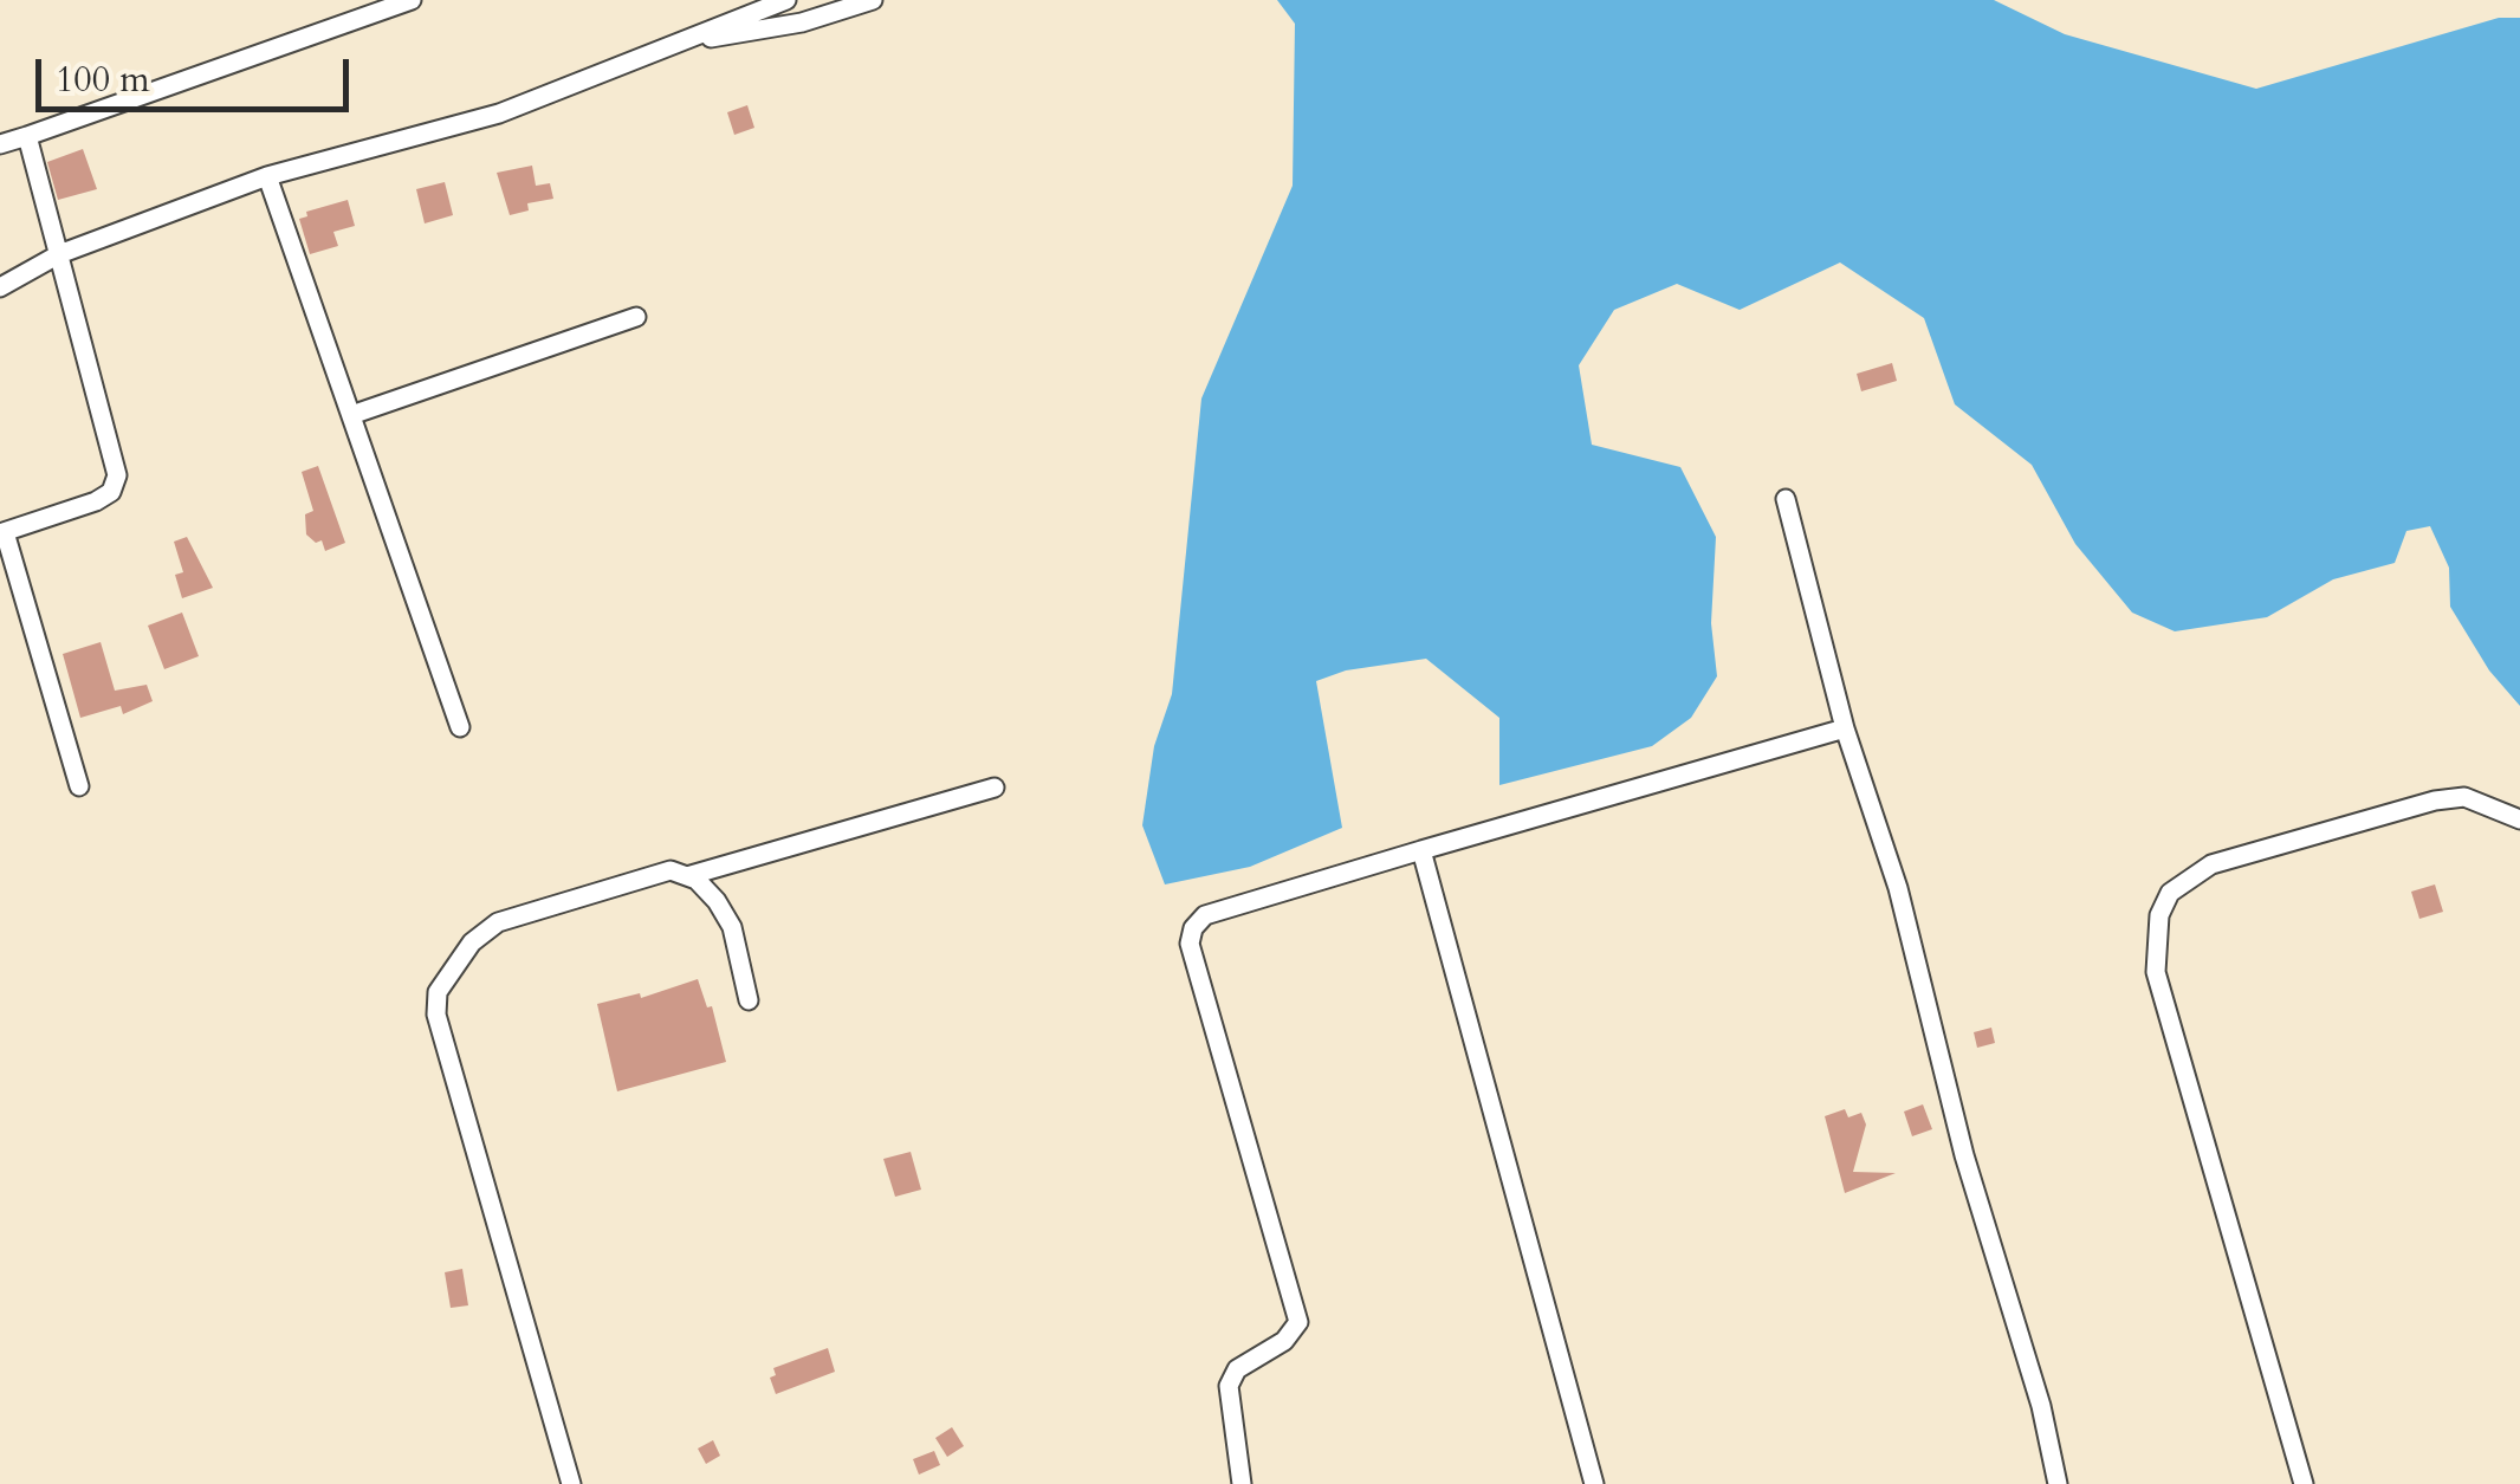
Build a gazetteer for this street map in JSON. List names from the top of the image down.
{
  "scale_bar": "100 m"
}
